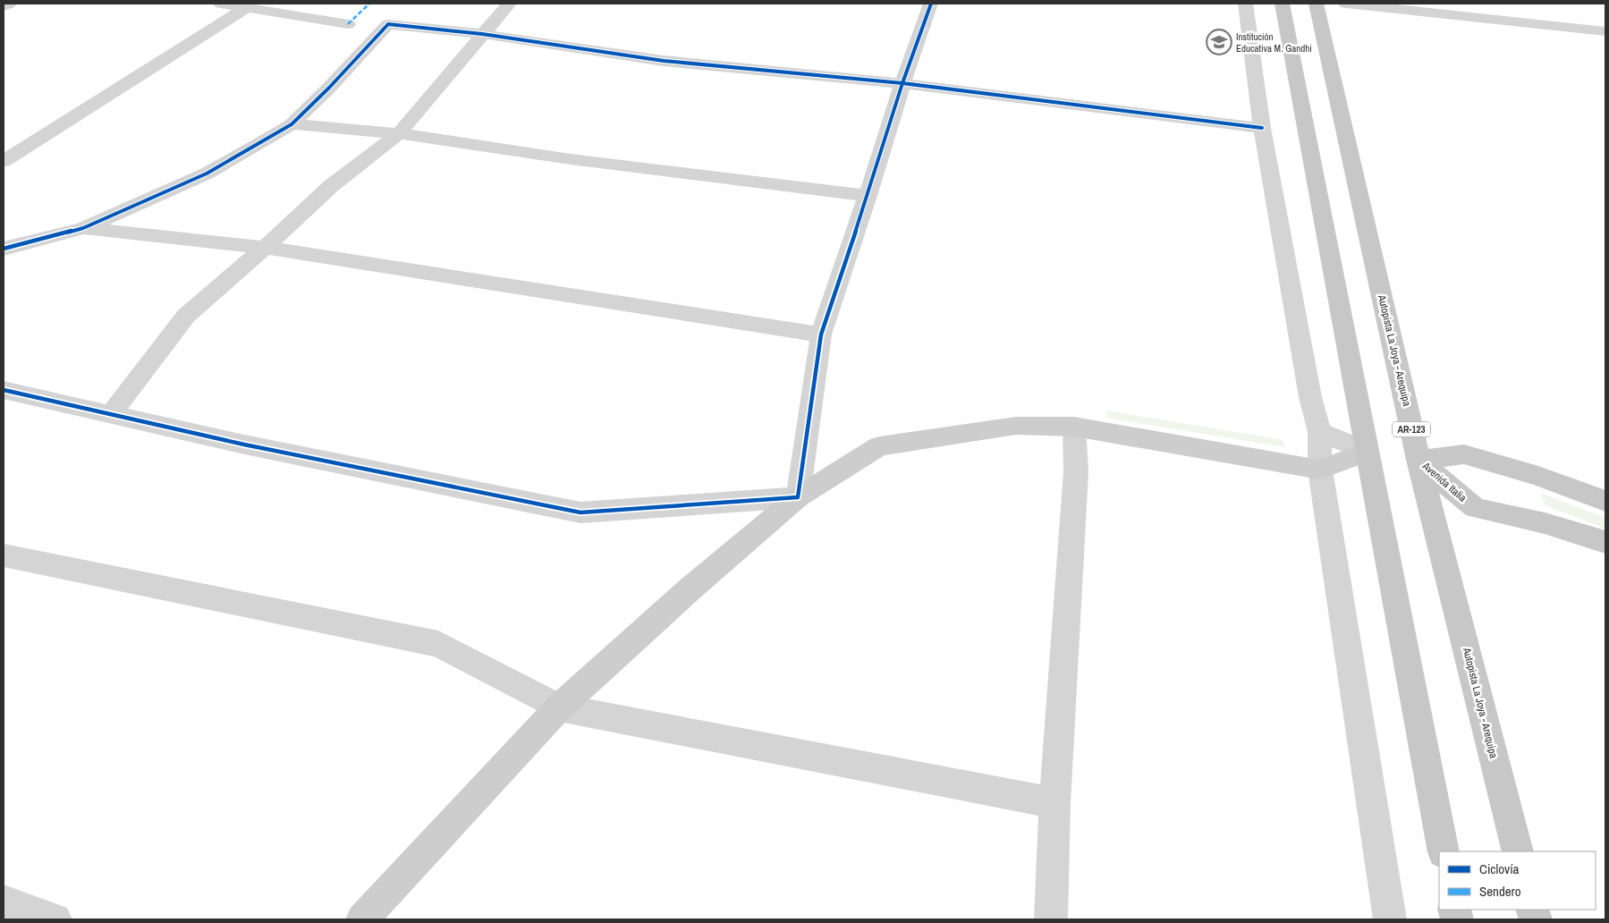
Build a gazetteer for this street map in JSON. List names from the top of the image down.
{
  "streets": {
    "main road": ["Autopista La Joya - Arequipa", "AR-123", "Avenida Italia"]
  },
  "crossings": [
    ["Autopista La Joya - Arequipa", "Avenida Italia"]
  ],
  "places": {
    "school or university": ["Institución Educativa M. Gandhi"]
  },
  "legend": ["Ciclovía", "Sendero"]
}
